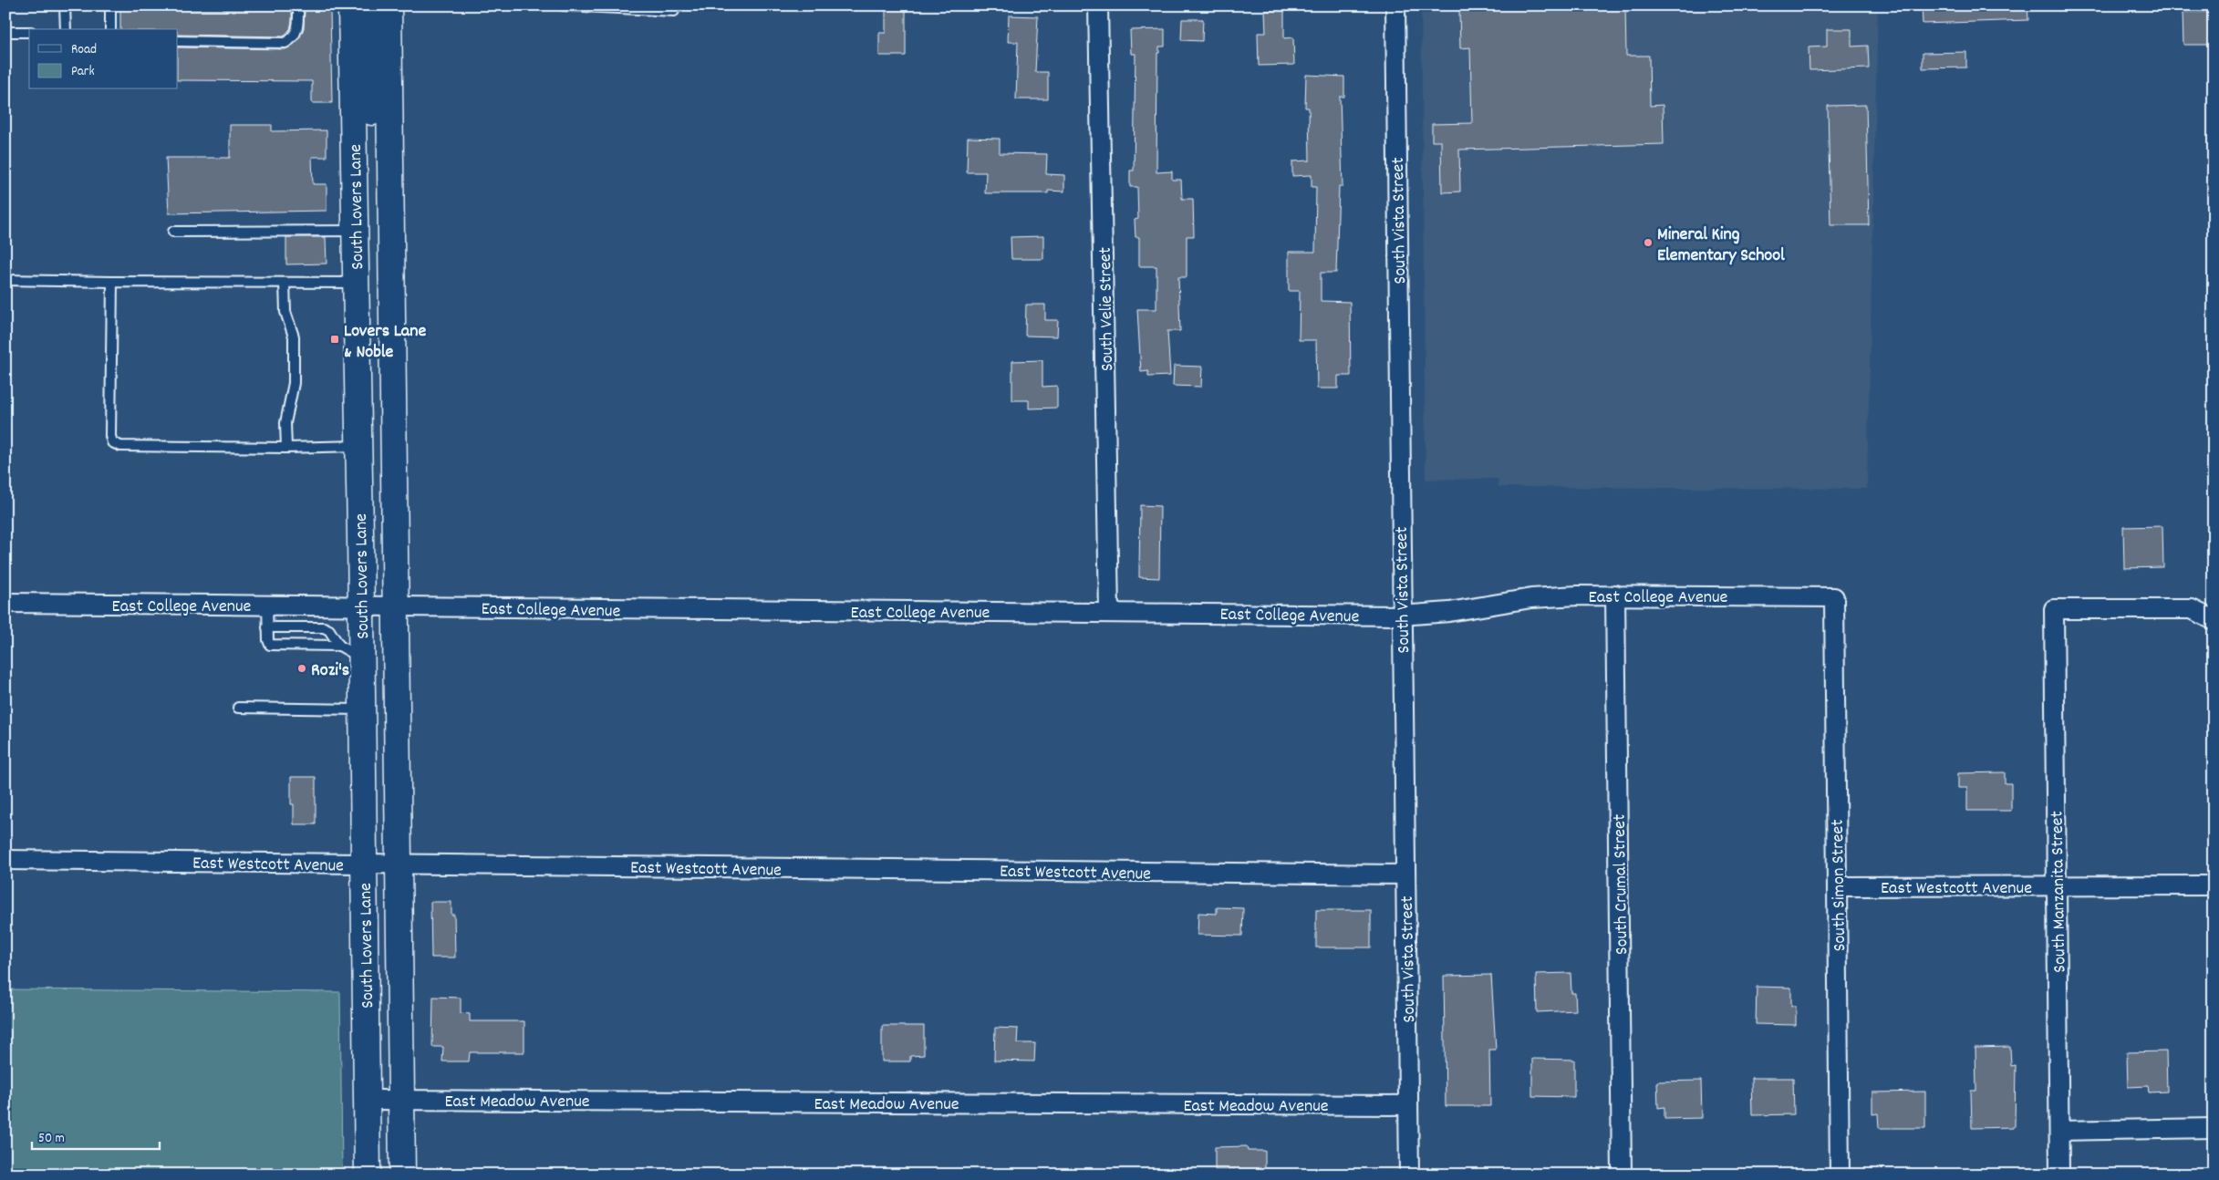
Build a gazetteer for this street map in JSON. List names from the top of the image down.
{
  "streets": {
    "main road": ["South Lovers Lane"],
    "street": [
      "South Vista Street",
      "South Velie Street",
      "East College Avenue",
      "East Westcott Avenue",
      "South Crumal Street",
      "South Simon Street",
      "South Manzanita Street",
      "East Meadow Avenue"
    ]
  },
  "crossings": [
    ["South Lovers Lane", "East College Avenue"],
    ["South Lovers Lane", "East Westcott Avenue"],
    ["South Lovers Lane", "East Meadow Avenue"],
    ["South Vista Street", "East College Avenue"],
    ["South Vista Street", "East Westcott Avenue"],
    ["South Vista Street", "East Meadow Avenue"],
    ["South Velie Street", "East College Avenue"],
    ["East College Avenue", "South Crumal Street"],
    ["East College Avenue", "South Simon Street"],
    ["East Westcott Avenue", "South Simon Street"],
    ["East Westcott Avenue", "South Manzanita Street"]
  ],
  "places": {
    "other": ["Mineral King Elementary School", "Rozi's"],
    "transit": ["Lovers Lane & Noble"]
  },
  "legend": ["Road", "Park"],
  "scale_bar": "50 m"
}
